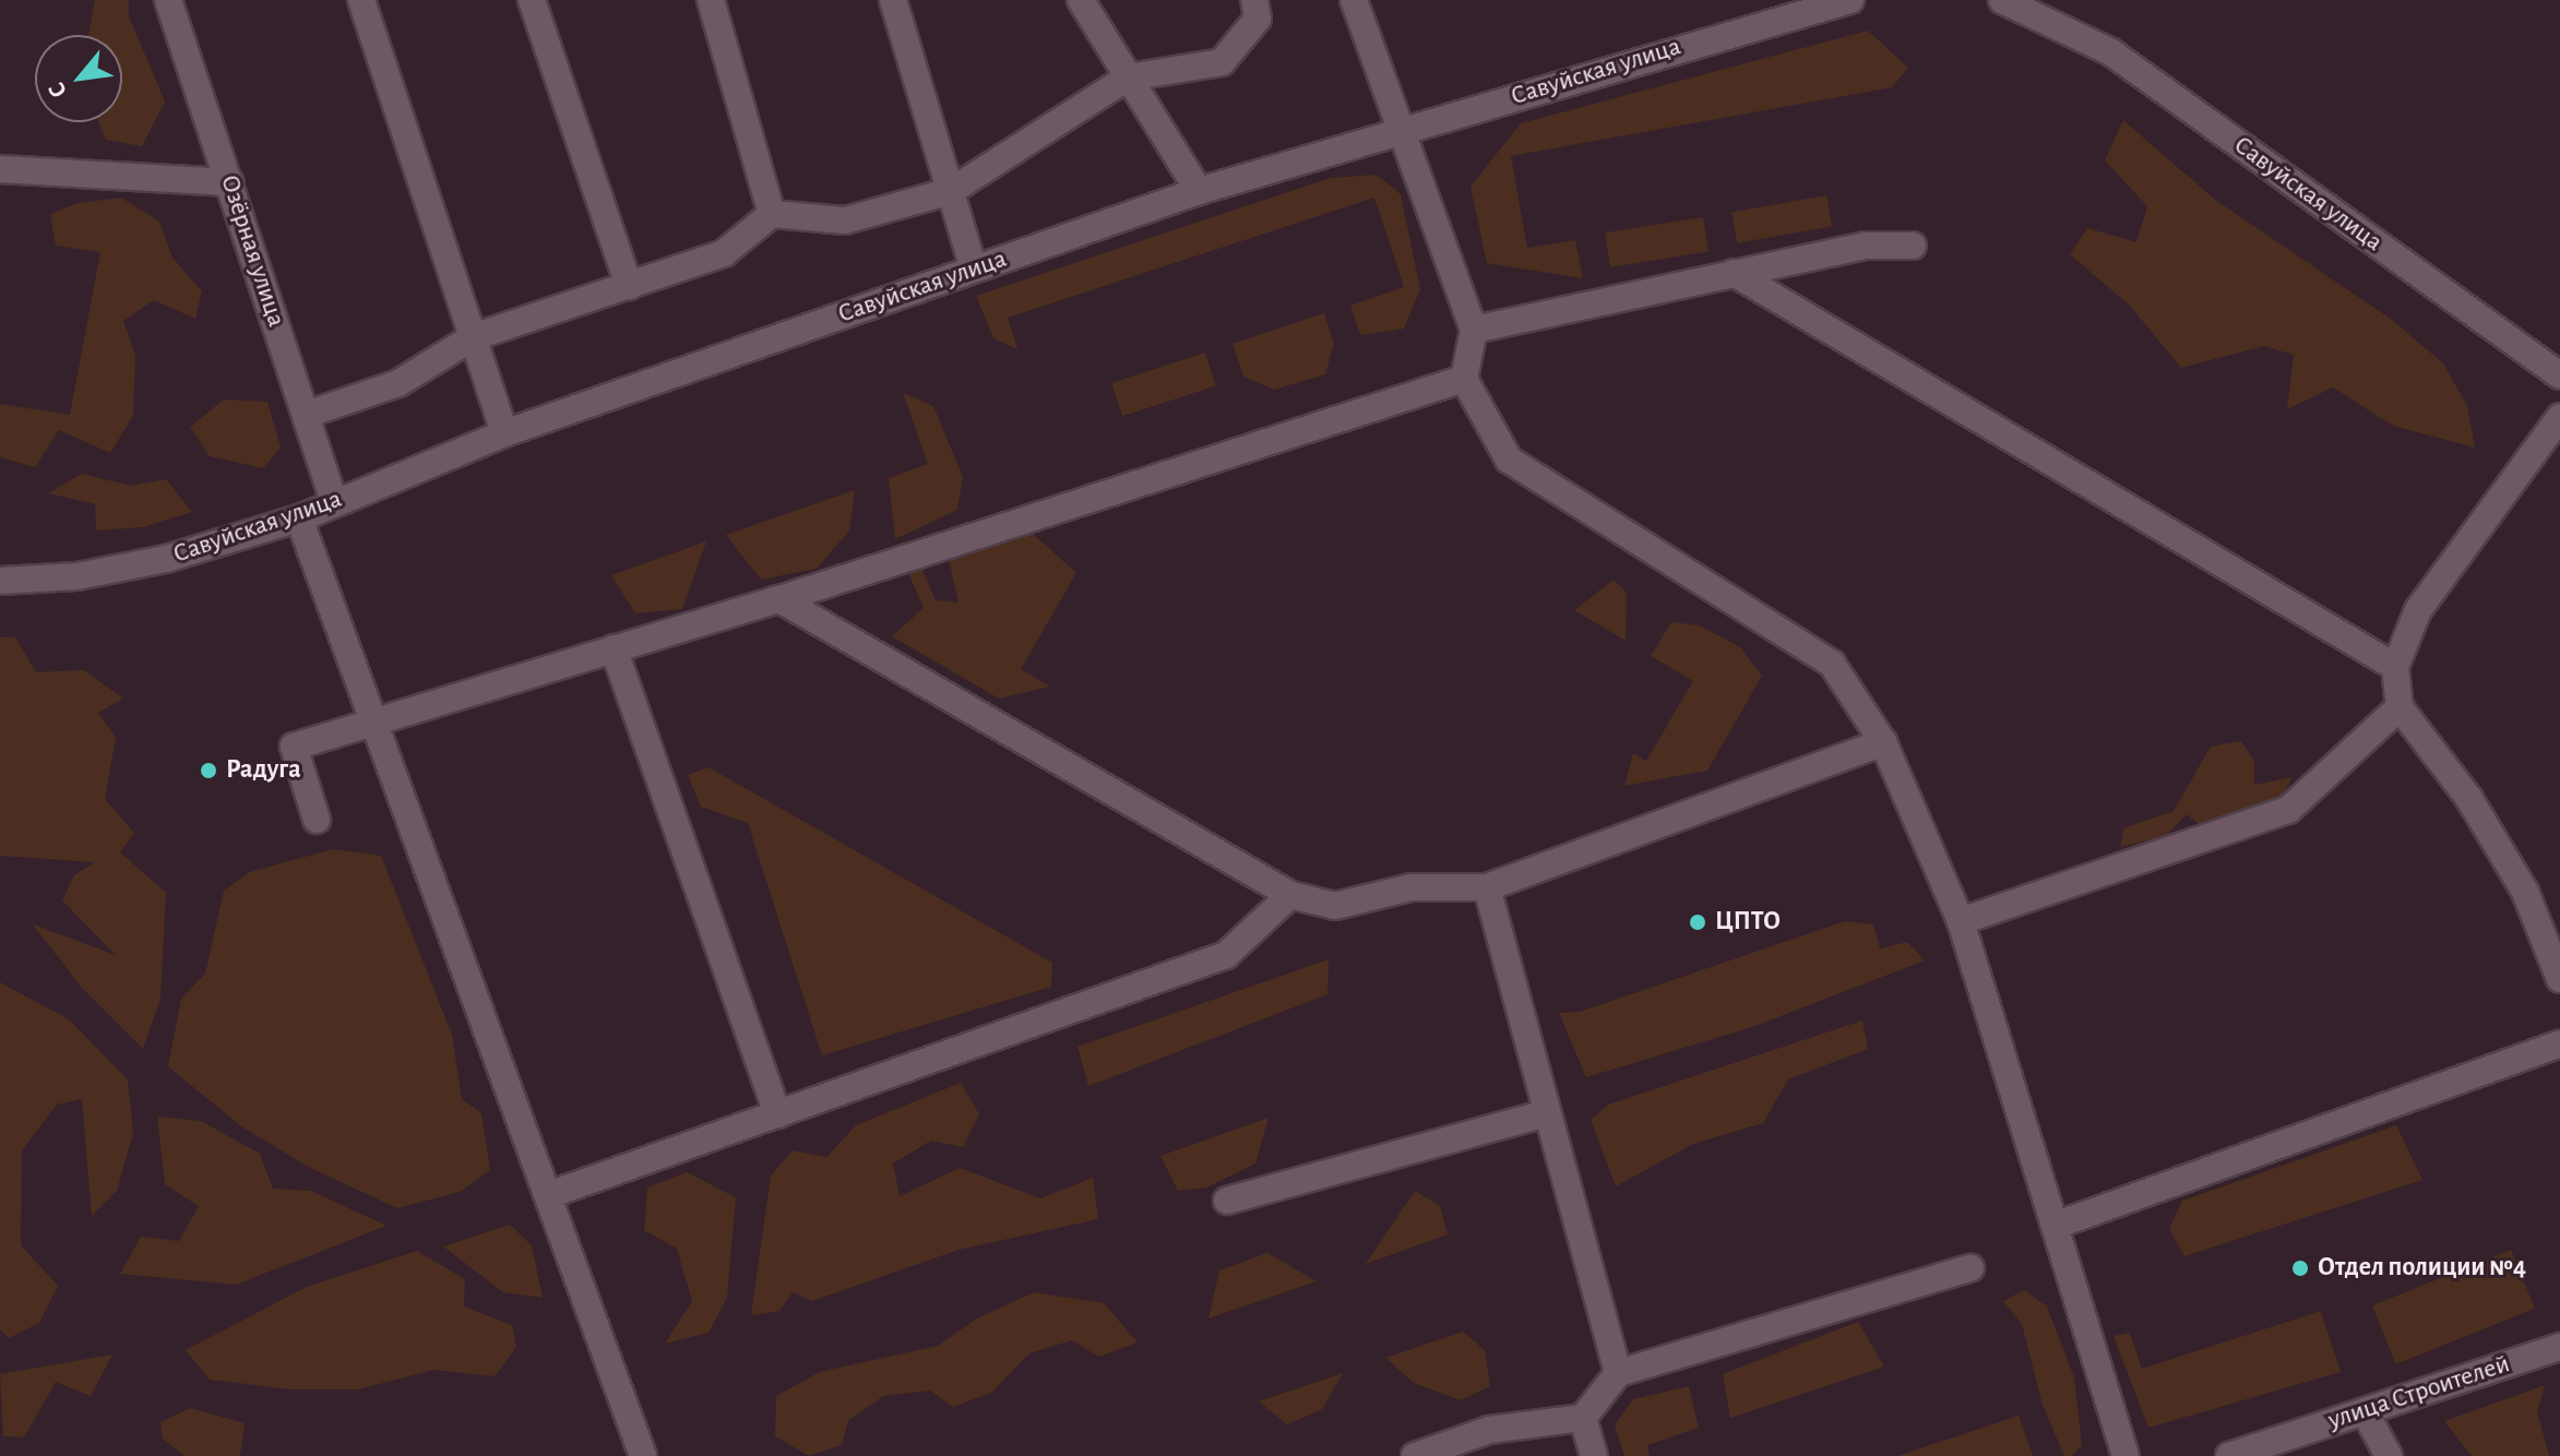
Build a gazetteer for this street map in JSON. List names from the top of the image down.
{
  "streets": {
    "street": ["Савуйская улица", "Озёрная улица", "улица Строителей"]
  },
  "crossings": [
    ["Савуйская улица", "Озёрная улица"]
  ],
  "places": ["Радуга", "ЦПТО", "Отдел полиции №4"],
  "north": "bottom left"
}
